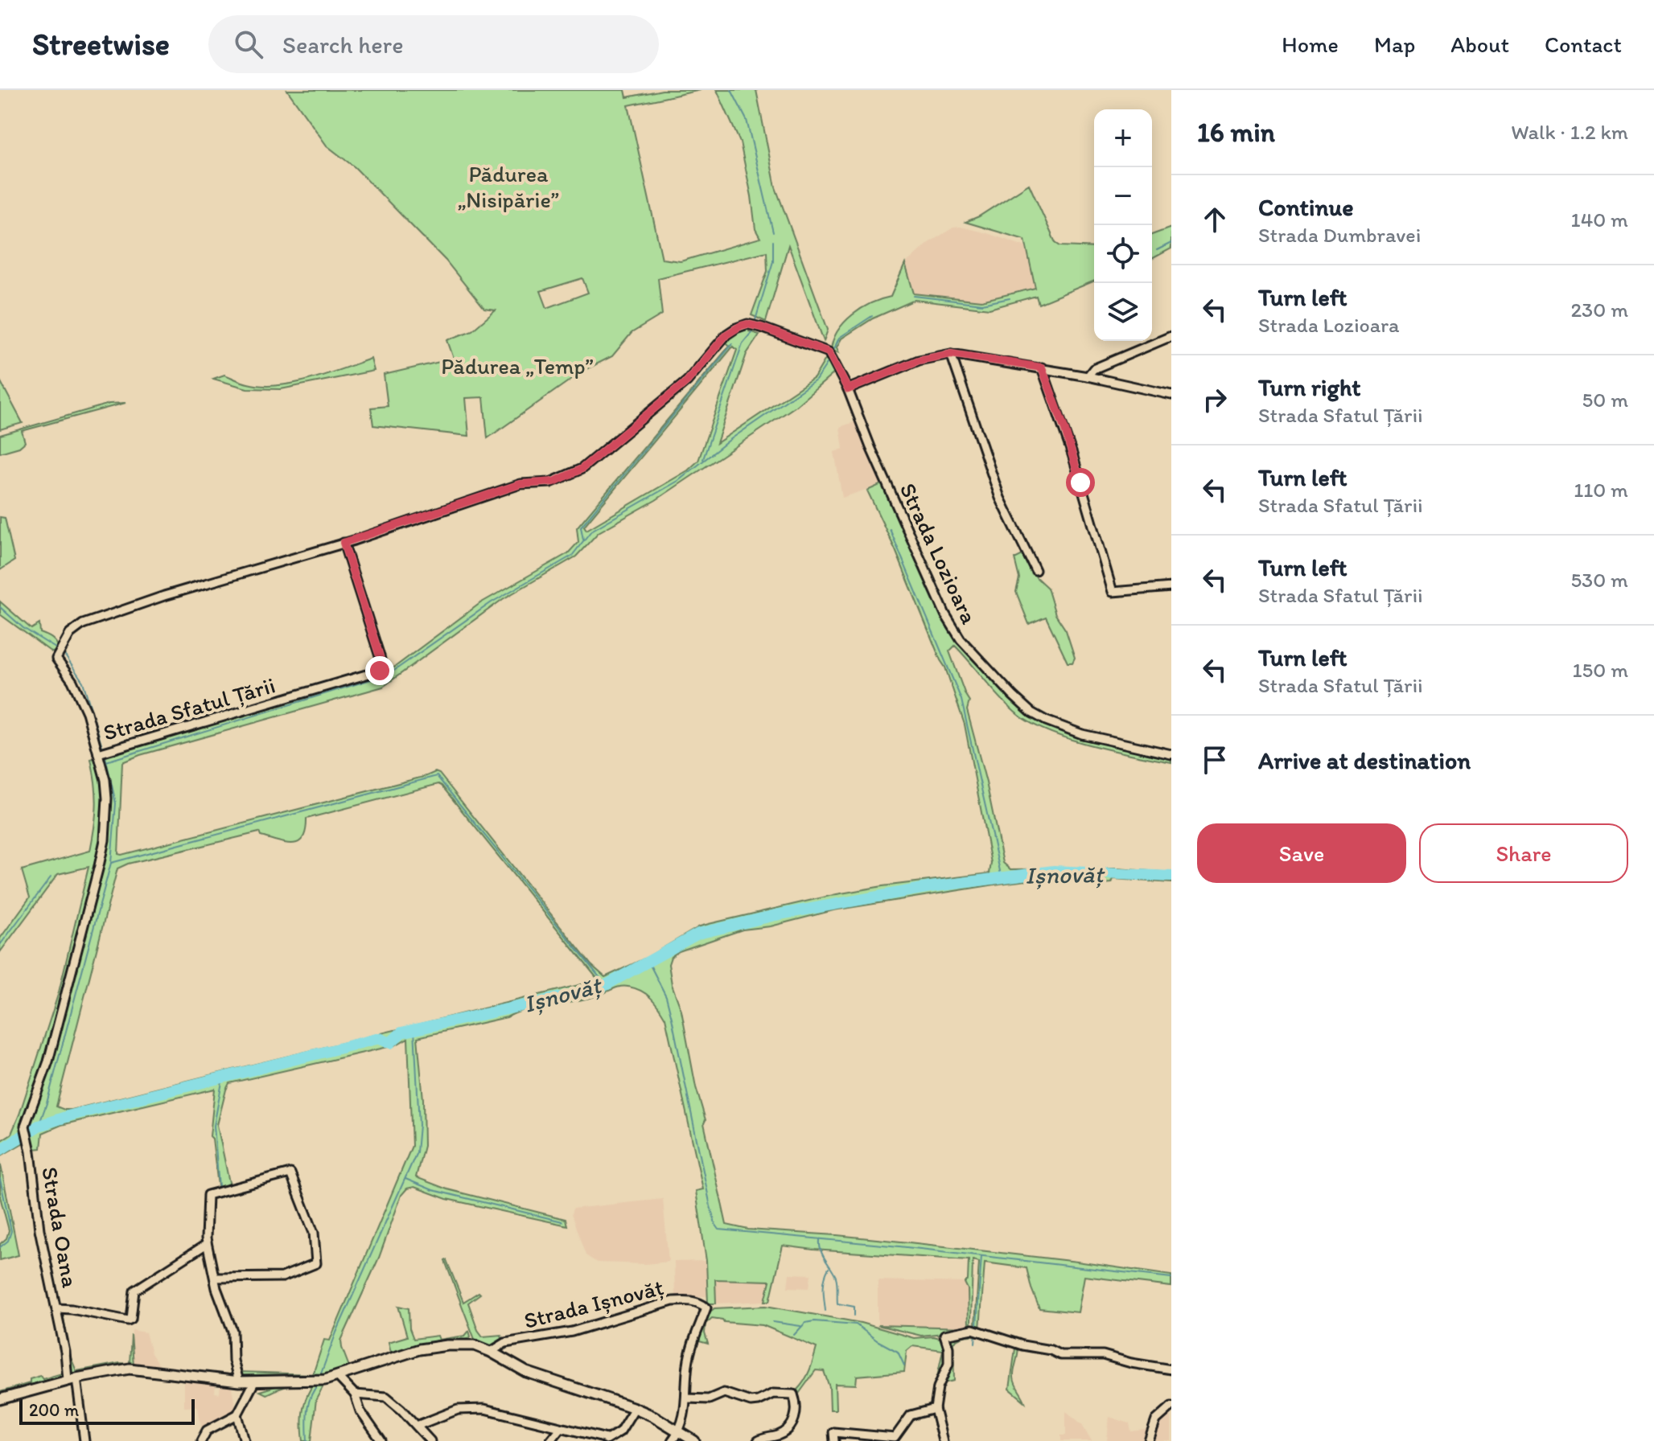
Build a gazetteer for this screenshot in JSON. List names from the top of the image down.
{
  "streets": {
    "street": [
      "Strada Lozioara",
      "Strada Sfatul Țării",
      "Strada Oana",
      "Strada Ișnovăț"
    ]
  },
  "crossings": [
    ["Strada Lozioara", "Strada Sfatul Țării"],
    ["Strada Sfatul Țării", "Strada Oana"]
  ],
  "water": ["Ișnovăț"],
  "parks": ["Pădurea „Nisipărie”", "Pădurea „Temp”"],
  "scale_bar": "200 m",
  "page": {
    "header": "Streetwise",
    "search": "Search here",
    "nav": [
      "Home",
      "Map",
      "About",
      "Contact"
    ],
    "heading": ["16 min", "Walk · 1.2 km"],
    "map_buttons": ["+", "−"],
    "list": [
      ["Continue", "Strada Dumbravei", "140 m"],
      ["Turn left", "Strada Lozioara", "230 m"],
      ["Turn right", "Strada Sfatul Țării", "50 m"],
      ["Turn left", "Strada Sfatul Țării", "110 m"],
      ["Turn left", "Strada Sfatul Țării", "530 m"],
      ["Turn left", "Strada Sfatul Țării", "150 m"],
      "Arrive at destination"
    ],
    "buttons": ["Save", "Share"],
    "scale": "200 m"
  }
}
